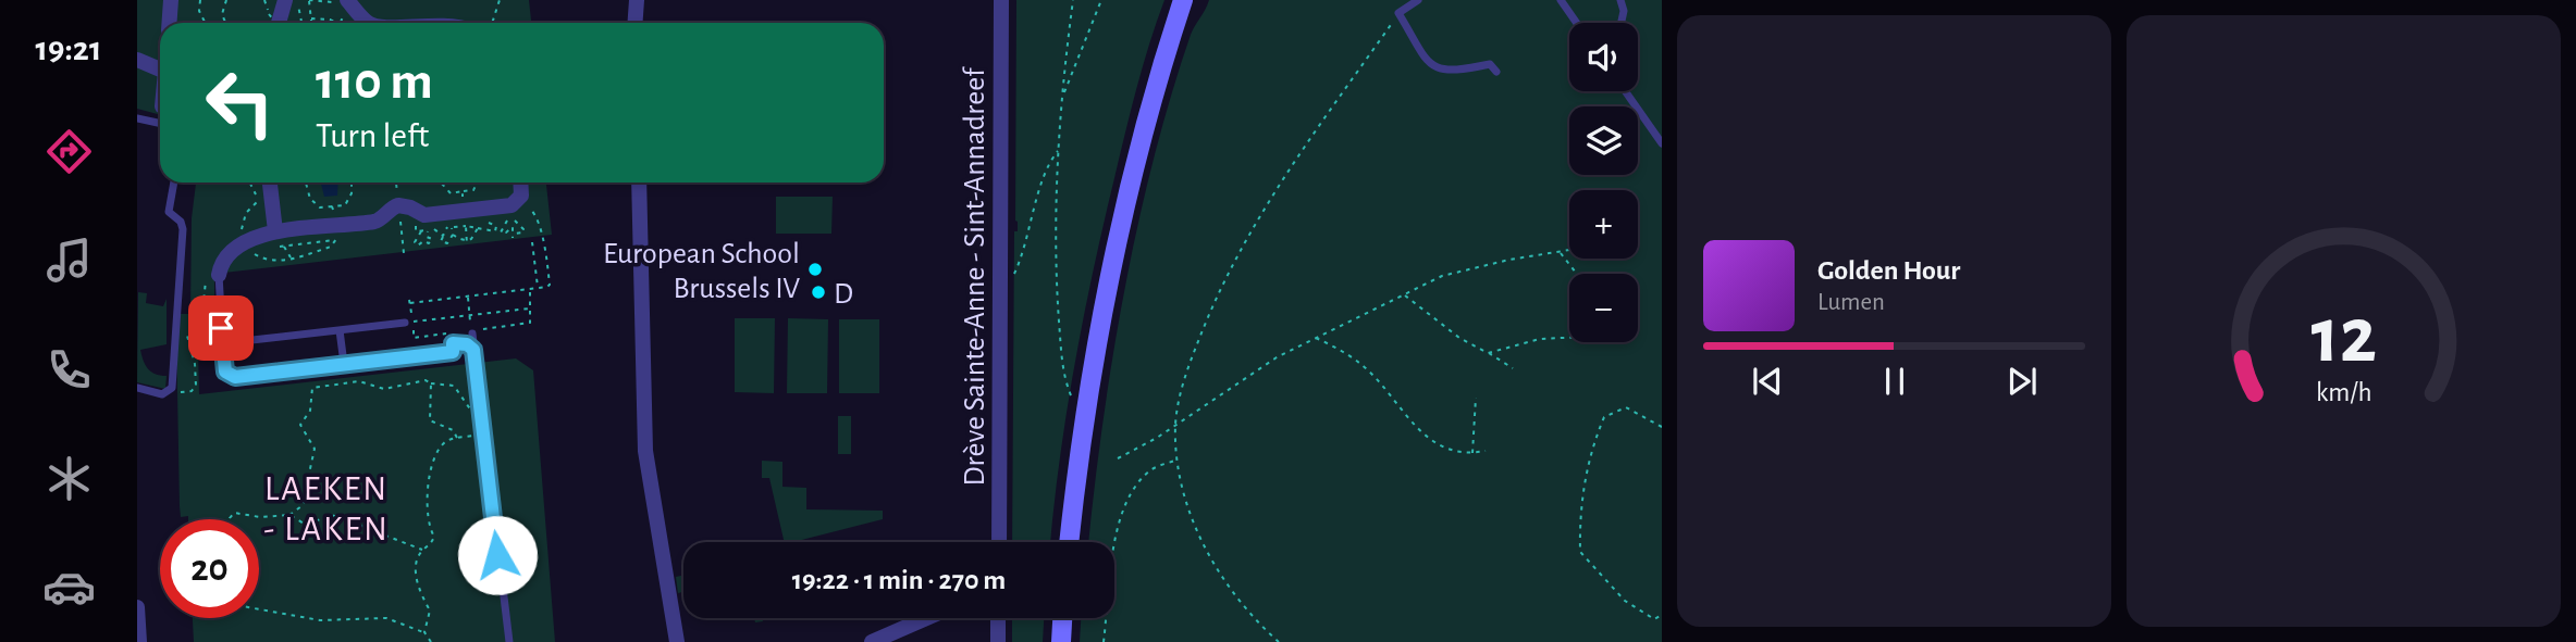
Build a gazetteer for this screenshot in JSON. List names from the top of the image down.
{
  "streets": {
    "street": ["Drève Sainte-Anne - Sint-Annadreef"]
  },
  "districts": ["LAEKEN - LAKEN"],
  "places": ["European School Brussels IV", "D"],
  "page": {
    "tabs": "19:21",
    "map_buttons": ["+", "−"],
    "turn": ["110 m", "Turn left"],
    "song": ["Golden Hour", "Lumen"],
    "limit": "20",
    "trip": "19:22 · 1 min · 270 m",
    "gauge": ["12", "km/h"]
  }
}
